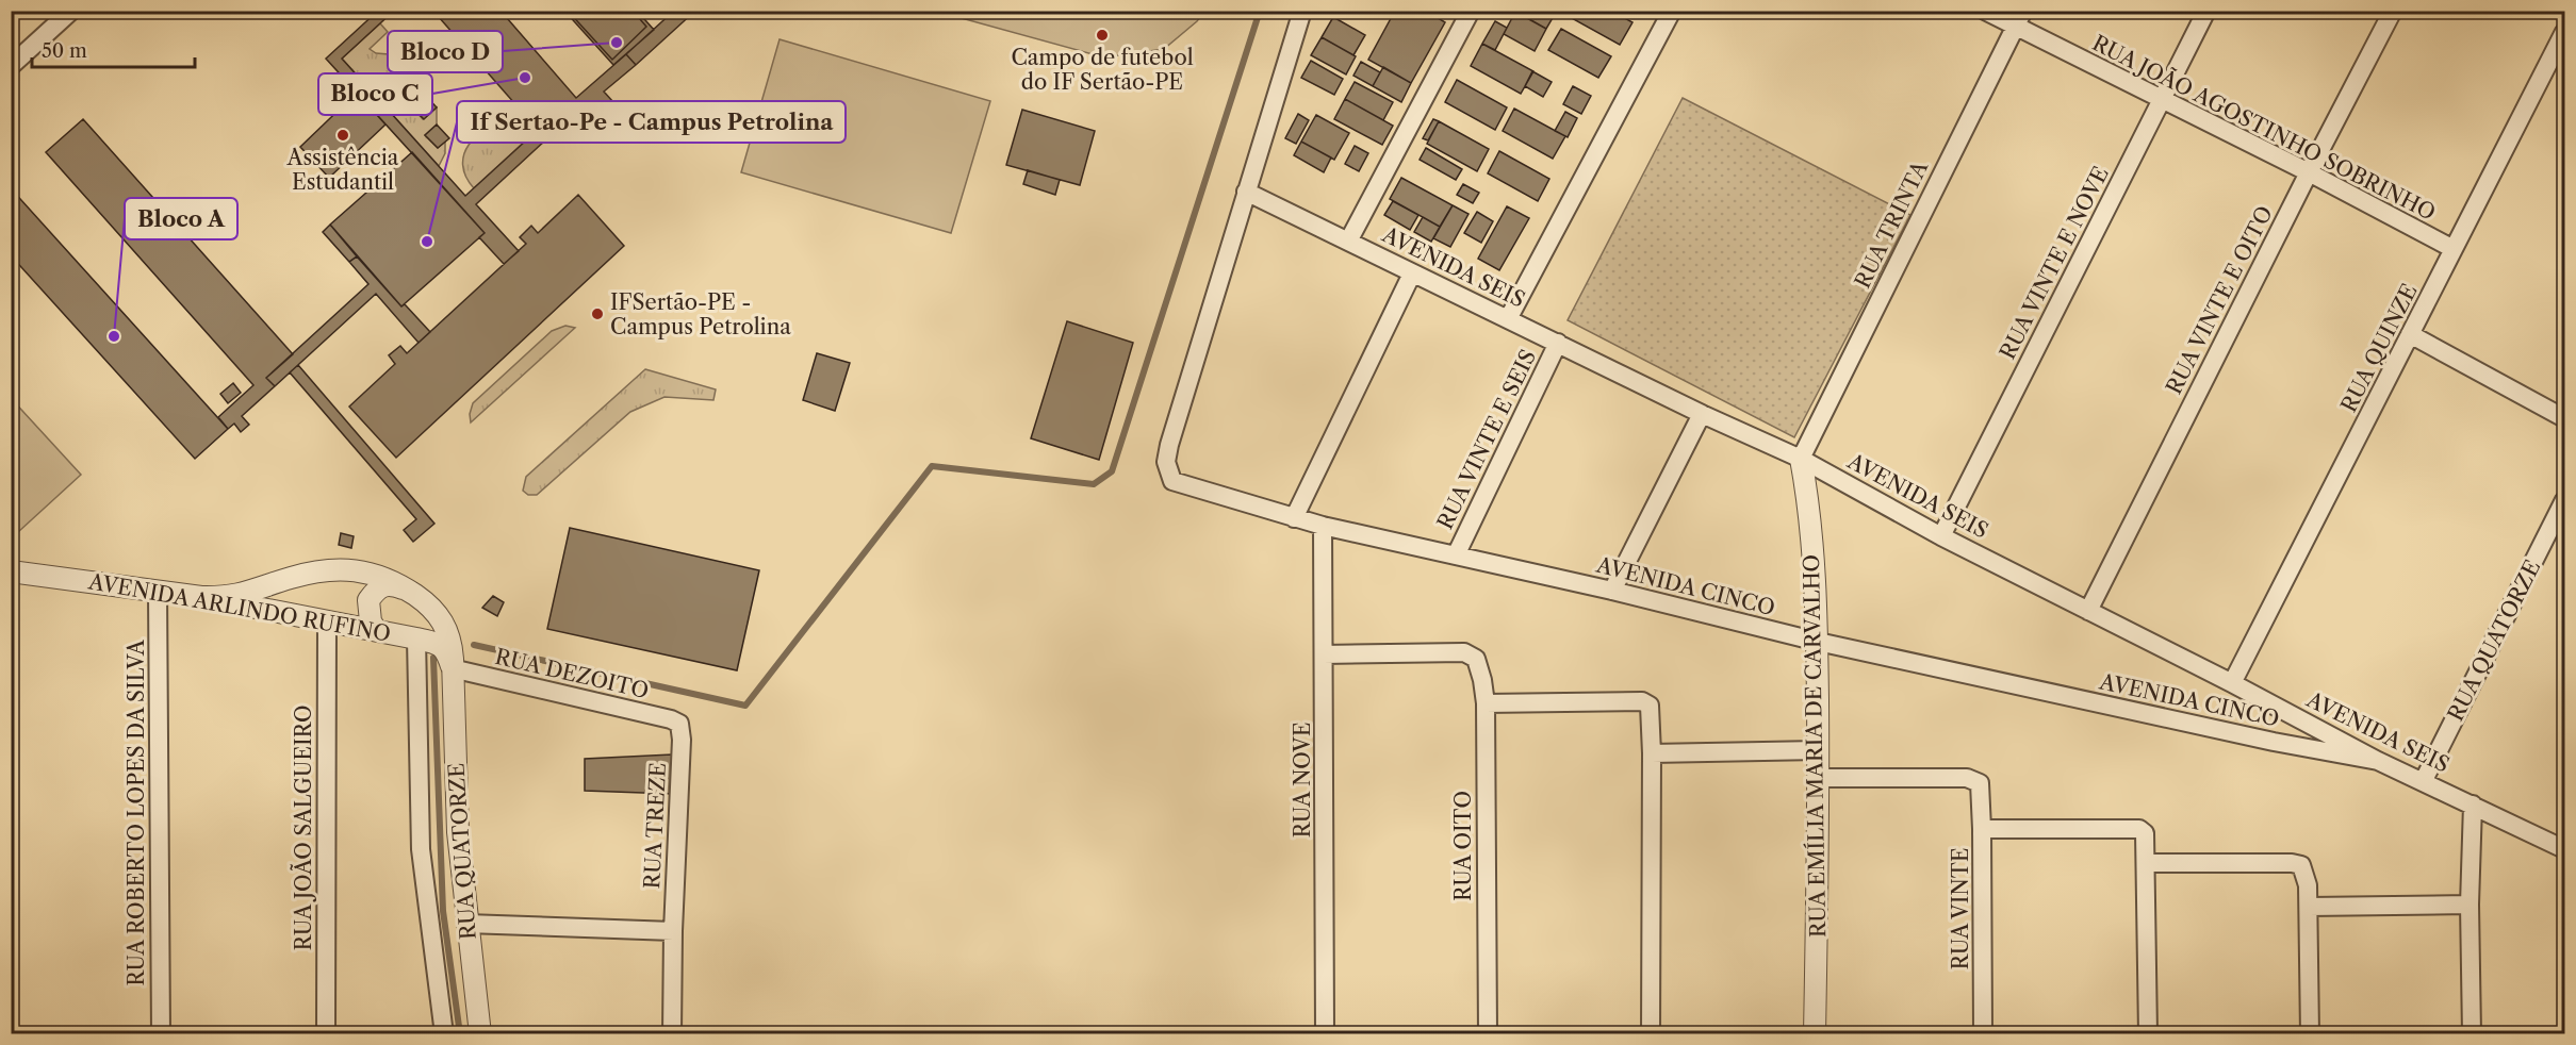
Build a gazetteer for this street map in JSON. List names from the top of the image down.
{
  "streets": {
    "street": [
      "RUA JOÃO AGOSTINHO SOBRINHO",
      "RUA TRINTA",
      "RUA VINTE E NOVE",
      "AVENIDA SEIS",
      "RUA VINTE E OITO",
      "RUA QUINZE",
      "RUA VINTE E SEIS",
      "AVENIDA CINCO",
      "AVENIDA ARLINDO RUFINO",
      "RUA QUATORZE",
      "RUA DEZOITO",
      "RUA EMÍLIA MARIA DE CARVALHO",
      "RUA NOVE",
      "RUA ROBERTO LOPES DA SILVA",
      "RUA TREZE",
      "RUA JOÃO SALGUEIRO",
      "RUA OITO",
      "RUA VINTE"
    ]
  },
  "crossings": [
    ["RUA JOÃO AGOSTINHO SOBRINHO", "RUA TRINTA"],
    ["RUA JOÃO AGOSTINHO SOBRINHO", "RUA VINTE E NOVE"],
    ["RUA JOÃO AGOSTINHO SOBRINHO", "RUA VINTE E OITO"],
    ["RUA JOÃO AGOSTINHO SOBRINHO", "RUA QUINZE"],
    ["RUA TRINTA", "AVENIDA SEIS"],
    ["RUA TRINTA", "RUA EMÍLIA MARIA DE CARVALHO"],
    ["RUA VINTE E NOVE", "AVENIDA SEIS"],
    ["AVENIDA SEIS", "RUA VINTE E OITO"],
    ["AVENIDA SEIS", "RUA QUINZE"],
    ["AVENIDA SEIS", "RUA VINTE E SEIS"],
    ["AVENIDA SEIS", "AVENIDA CINCO"],
    ["AVENIDA SEIS", "RUA QUATORZE"],
    ["AVENIDA SEIS", "RUA EMÍLIA MARIA DE CARVALHO"],
    ["RUA VINTE E SEIS", "AVENIDA CINCO"],
    ["AVENIDA CINCO", "RUA EMÍLIA MARIA DE CARVALHO"],
    ["AVENIDA CINCO", "RUA NOVE"],
    ["AVENIDA ARLINDO RUFINO", "RUA QUATORZE"],
    ["AVENIDA ARLINDO RUFINO", "RUA DEZOITO"],
    ["AVENIDA ARLINDO RUFINO", "RUA ROBERTO LOPES DA SILVA"],
    ["AVENIDA ARLINDO RUFINO", "RUA JOÃO SALGUEIRO"],
    ["RUA QUATORZE", "RUA DEZOITO"],
    ["RUA DEZOITO", "RUA TREZE"],
    ["RUA EMÍLIA MARIA DE CARVALHO", "RUA VINTE"],
    ["RUA NOVE", "RUA OITO"]
  ],
  "places": [
    "Campo de futebol do IF Sertão-PE",
    "Bloco D",
    "Bloco C",
    "Assistência Estudantil",
    "If Sertao-Pe - Campus Petrolina",
    "IFSertão-PE - Campus Petrolina",
    "Bloco A"
  ],
  "scale_bar": "50 m"
}
